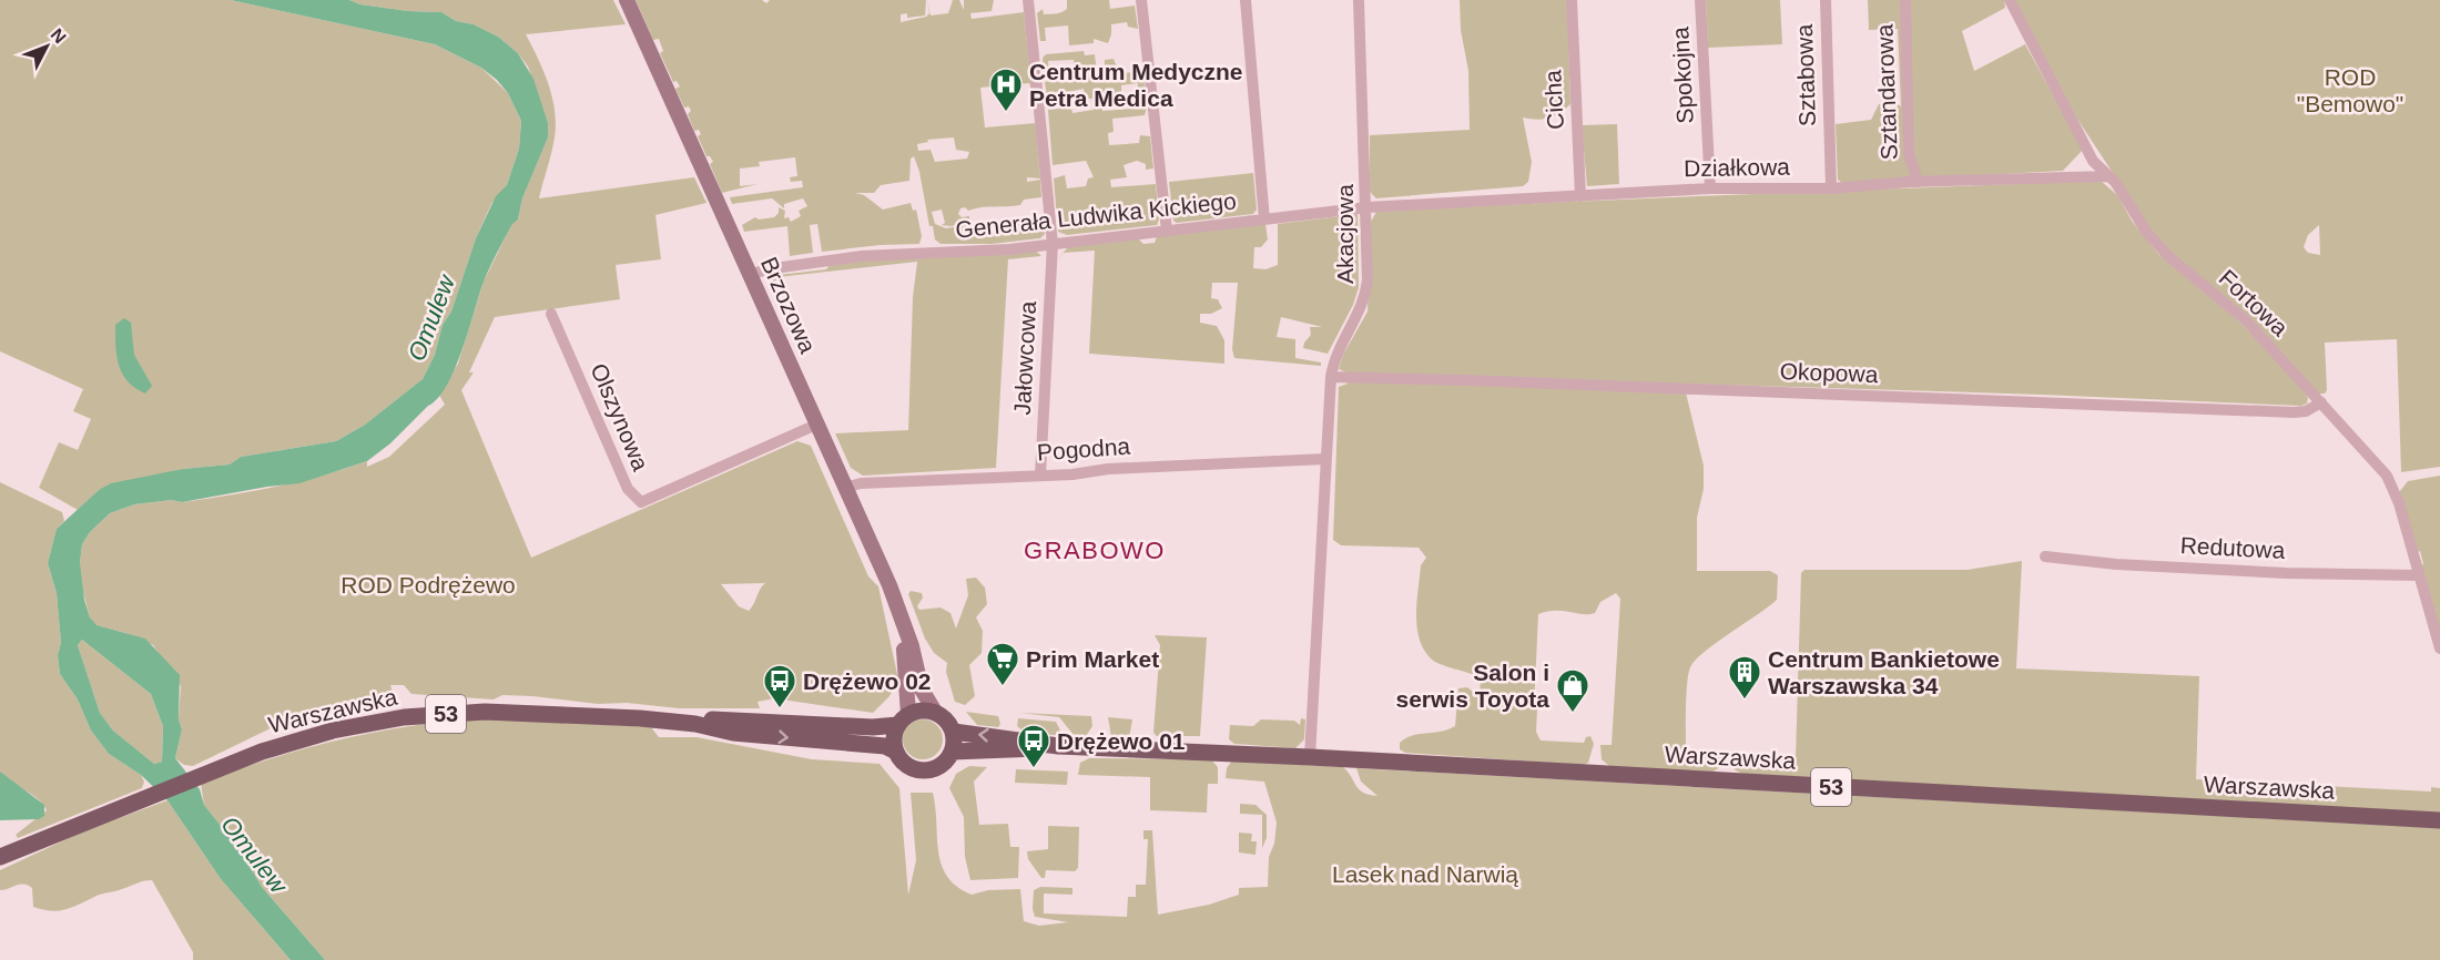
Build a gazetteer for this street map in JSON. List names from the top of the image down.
{
  "streets": {
    "main road": ["Brzozowa", "Warszawska", "53"],
    "street": [
      "Spokojna",
      "Sztabowa",
      "Sztandarowa",
      "Cicha",
      "Działkowa",
      "Generała Ludwika Kickiego",
      "Akacjowa",
      "Fortowa",
      "Jałowcowa",
      "Okopowa",
      "Olszynowa",
      "Pogodna",
      "Redutowa"
    ]
  },
  "crossings": [
    ["Spokojna", "Działkowa"],
    ["Sztabowa", "Działkowa"],
    ["Sztandarowa", "Działkowa"],
    ["Cicha", "Działkowa"],
    ["Działkowa", "Generała Ludwika Kickiego"],
    ["Działkowa", "Akacjowa"],
    ["Działkowa", "Fortowa"],
    ["Generała Ludwika Kickiego", "Akacjowa"],
    ["Generała Ludwika Kickiego", "Brzozowa"],
    ["Generała Ludwika Kickiego", "Jałowcowa"],
    ["Akacjowa", "Okopowa"],
    ["Akacjowa", "Pogodna"],
    ["Akacjowa", "Warszawska"],
    ["Fortowa", "Okopowa"],
    ["Fortowa", "Redutowa"],
    ["Brzozowa", "Olszynowa"],
    ["Brzozowa", "Pogodna"],
    ["Brzozowa", "Warszawska"],
    ["Brzozowa", "53"],
    ["Jałowcowa", "Pogodna"],
    ["Warszawska", "53"]
  ],
  "districts": ["GRABOWO"],
  "water": ["Omulew"],
  "parks": ["ROD \"Bemowo\"", "ROD Podrężewo", "Lasek nad Narwią"],
  "places": {
    "hospital": ["Centrum Medyczne Petra Medica"],
    "supermarket": ["Prim Market"],
    "building": ["Centrum Bankietowe Warszawska 34"],
    "bus stop": ["Drężewo 02", "Drężewo 01"],
    "shop": ["Salon i serwis Toyota"]
  },
  "north": "top right"
}
